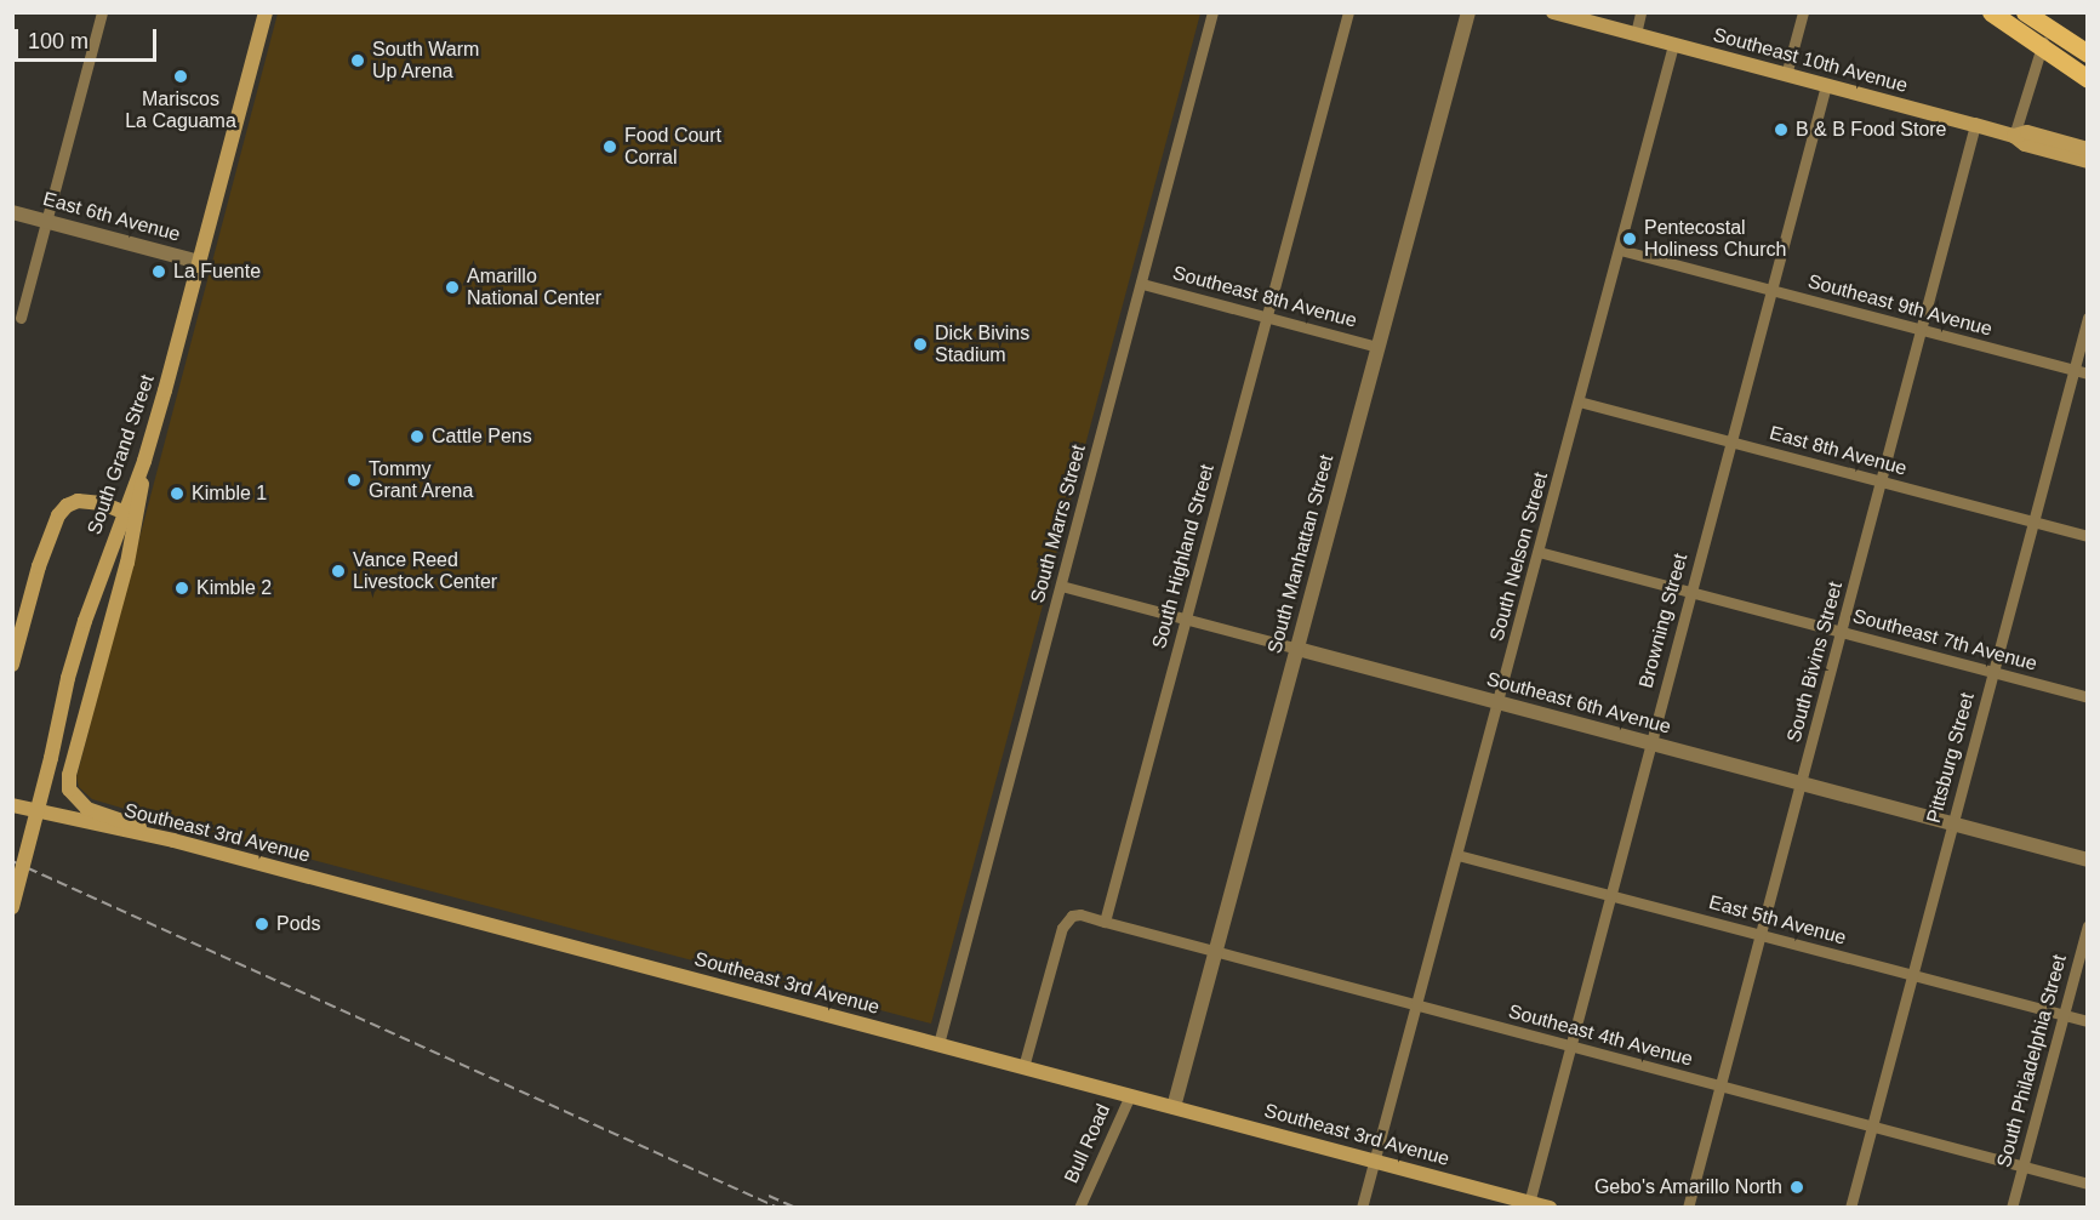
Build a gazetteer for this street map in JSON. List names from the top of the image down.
{
  "streets": {
    "main road": ["Southeast 10th Avenue", "South Grand Street", "Southeast 3rd Avenue"],
    "street": [
      "East 6th Avenue",
      "Southeast 8th Avenue",
      "Southeast 9th Avenue",
      "East 8th Avenue",
      "South Marrs Street",
      "South Manhattan Street",
      "South Highland Street",
      "South Nelson Street",
      "Browning Street",
      "Southeast 7th Avenue",
      "South Bivins Street",
      "Southeast 6th Avenue",
      "Pittsburg Street",
      "East 5th Avenue",
      "Southeast 4th Avenue",
      "South Philadelphia Street",
      "Bull Road"
    ]
  },
  "crossings": [
    ["Southeast 10th Avenue", "South Nelson Street"],
    ["Southeast 10th Avenue", "Browning Street"],
    ["Southeast 10th Avenue", "South Bivins Street"],
    ["East 6th Avenue", "South Grand Street"],
    ["Southeast 8th Avenue", "South Marrs Street"],
    ["Southeast 8th Avenue", "South Manhattan Street"],
    ["Southeast 8th Avenue", "South Highland Street"],
    ["Southeast 9th Avenue", "South Nelson Street"],
    ["Southeast 9th Avenue", "Browning Street"],
    ["Southeast 9th Avenue", "South Bivins Street"],
    ["Southeast 9th Avenue", "Pittsburg Street"],
    ["East 8th Avenue", "South Nelson Street"],
    ["East 8th Avenue", "Browning Street"],
    ["East 8th Avenue", "South Bivins Street"],
    ["East 8th Avenue", "Pittsburg Street"],
    ["South Marrs Street", "Southeast 6th Avenue"],
    ["South Marrs Street", "Southeast 3rd Avenue"],
    ["South Manhattan Street", "Southeast 6th Avenue"],
    ["South Manhattan Street", "Southeast 3rd Avenue"],
    ["South Manhattan Street", "Southeast 4th Avenue"],
    ["South Highland Street", "Southeast 6th Avenue"],
    ["South Highland Street", "Southeast 4th Avenue"],
    ["South Nelson Street", "Southeast 7th Avenue"],
    ["South Nelson Street", "Southeast 6th Avenue"],
    ["South Nelson Street", "Southeast 3rd Avenue"],
    ["South Nelson Street", "East 5th Avenue"],
    ["South Nelson Street", "Southeast 4th Avenue"],
    ["Browning Street", "Southeast 7th Avenue"],
    ["Browning Street", "Southeast 6th Avenue"],
    ["Browning Street", "Southeast 3rd Avenue"],
    ["Browning Street", "East 5th Avenue"],
    ["Browning Street", "Southeast 4th Avenue"],
    ["Southeast 7th Avenue", "South Bivins Street"],
    ["Southeast 7th Avenue", "Pittsburg Street"],
    ["South Bivins Street", "Southeast 6th Avenue"],
    ["South Bivins Street", "East 5th Avenue"],
    ["South Bivins Street", "Southeast 4th Avenue"],
    ["Southeast 6th Avenue", "Pittsburg Street"],
    ["Pittsburg Street", "East 5th Avenue"],
    ["Pittsburg Street", "Southeast 4th Avenue"],
    ["Southeast 3rd Avenue", "Bull Road"],
    ["East 5th Avenue", "South Philadelphia Street"],
    ["Southeast 4th Avenue", "South Philadelphia Street"]
  ],
  "places": [
    "South Warm Up Arena",
    "Mariscos La Caguama",
    "B & B Food Store",
    "Food Court Corral",
    "Pentecostal Holiness Church",
    "La Fuente",
    "Amarillo National Center",
    "Dick Bivins Stadium",
    "Cattle Pens",
    "Tommy Grant Arena",
    "Kimble 1",
    "Vance Reed Livestock Center",
    "Kimble 2",
    "Pods",
    "Gebo's Amarillo North"
  ],
  "scale_bar": "100 m"
}
